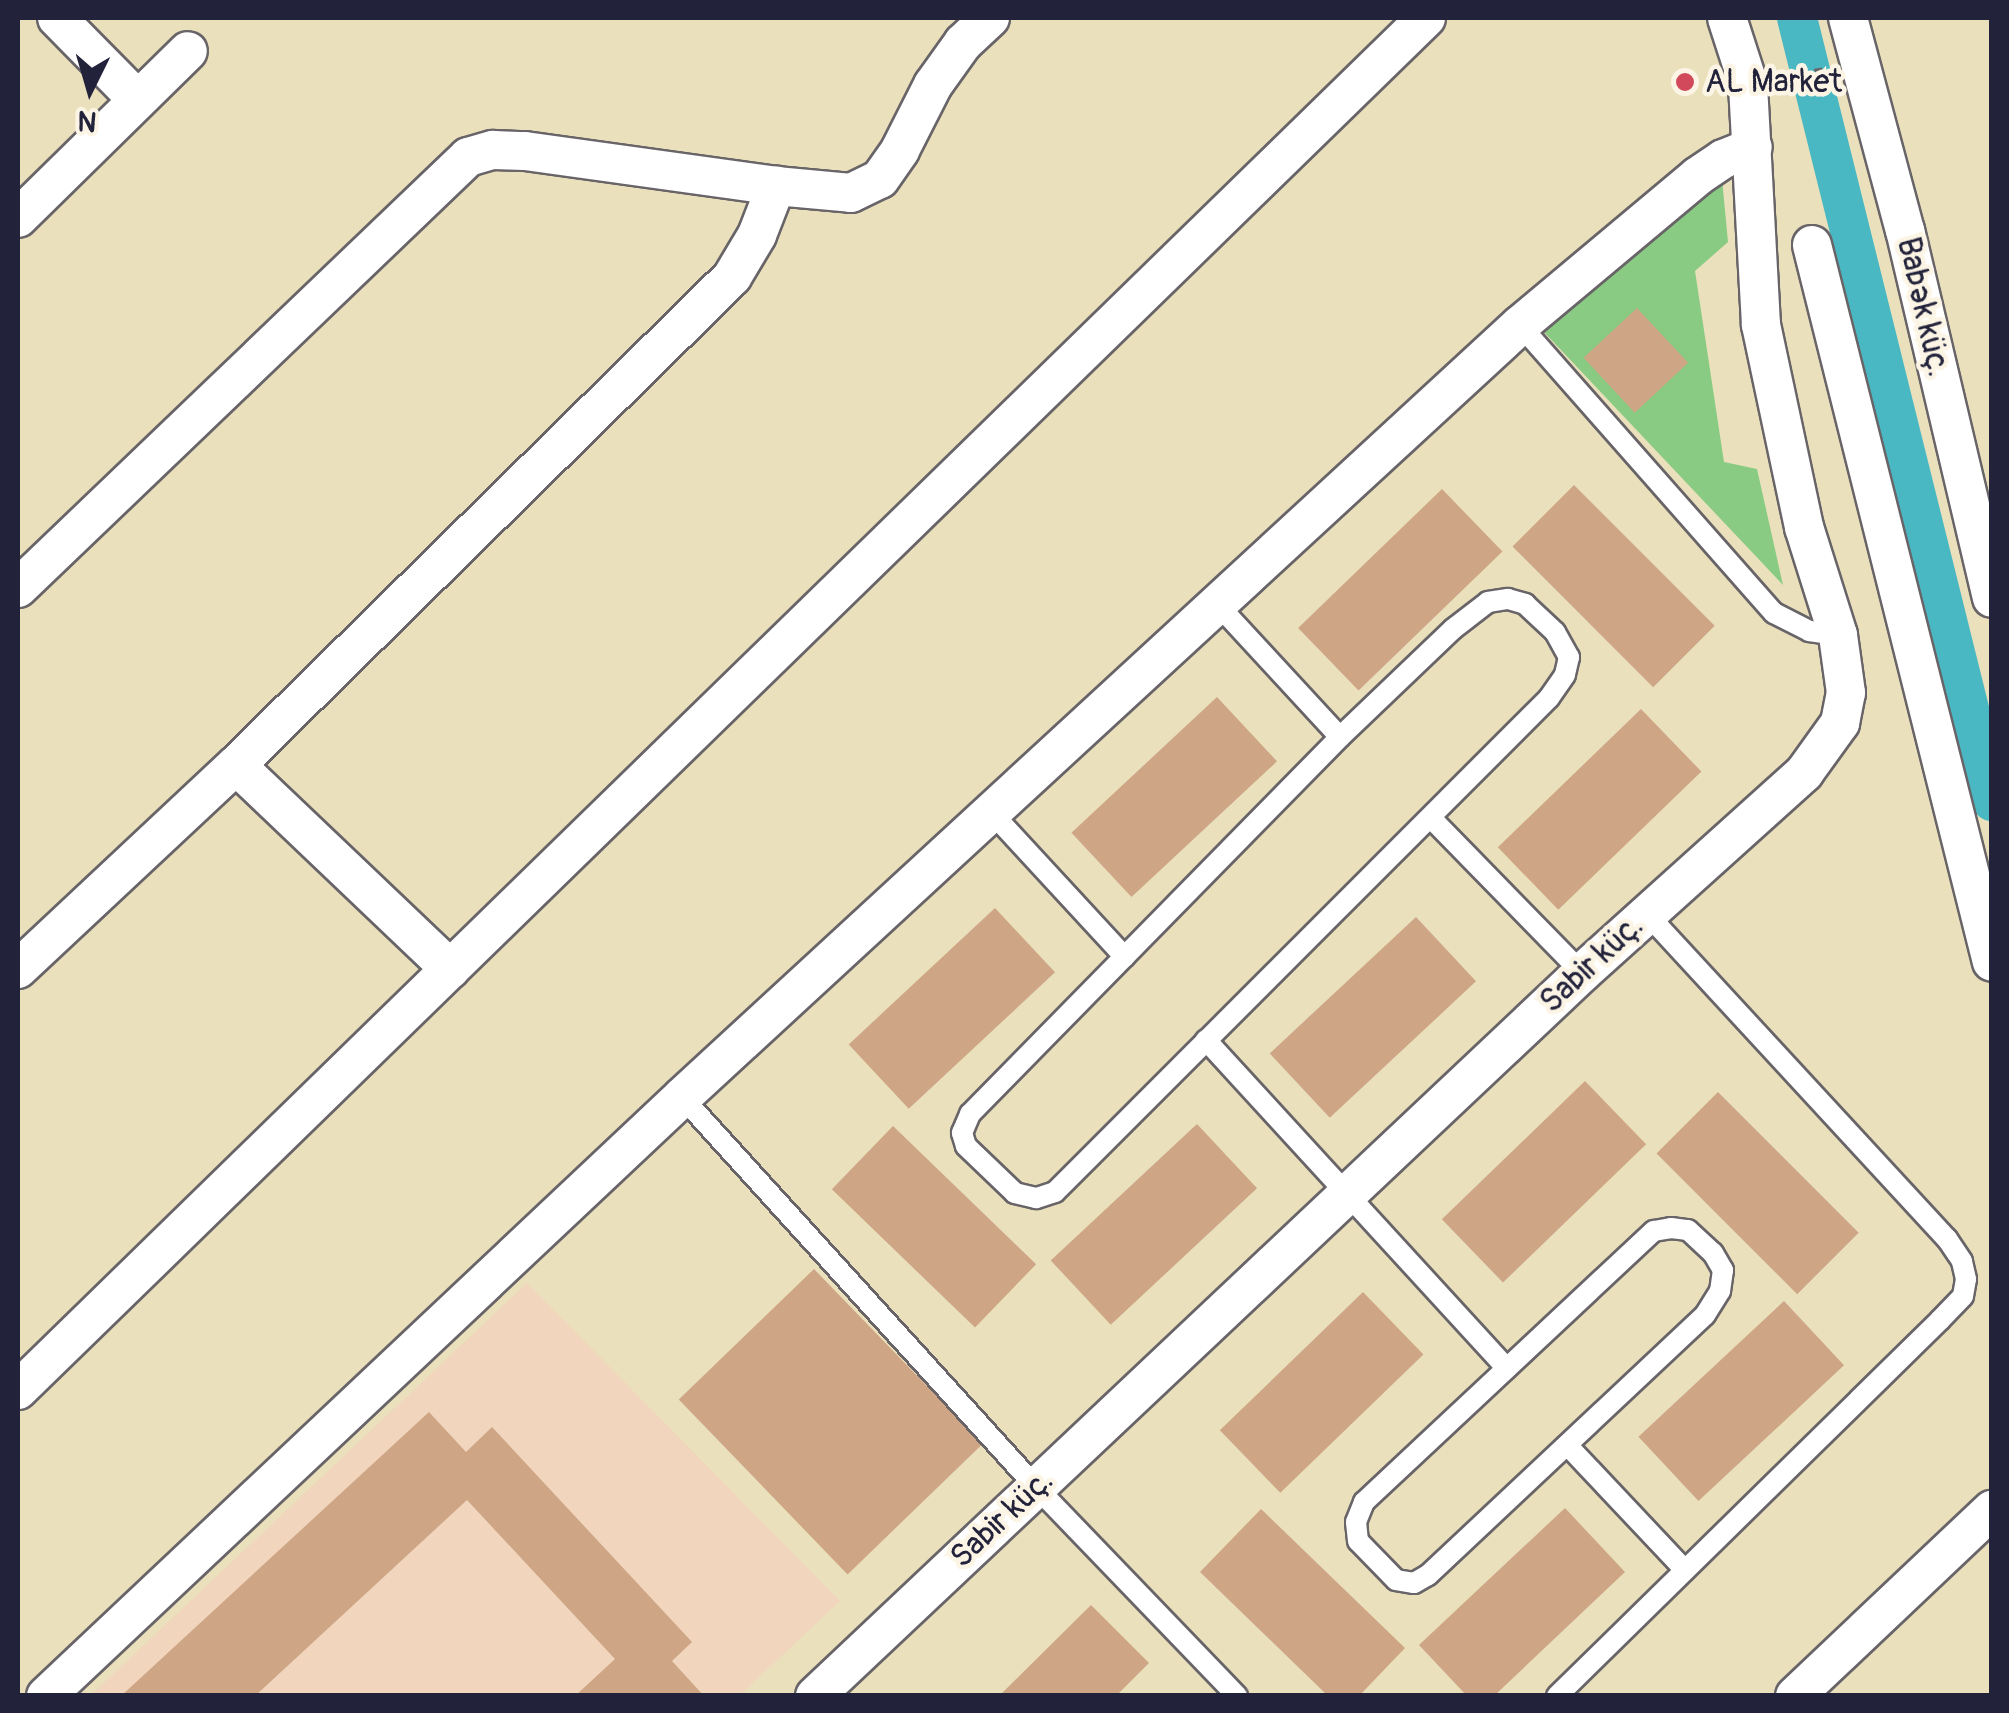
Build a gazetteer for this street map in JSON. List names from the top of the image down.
{
  "streets": {
    "street": ["Babək küç.", "Sabir küç."]
  },
  "places": ["AL Market"],
  "north": "bottom"
}
